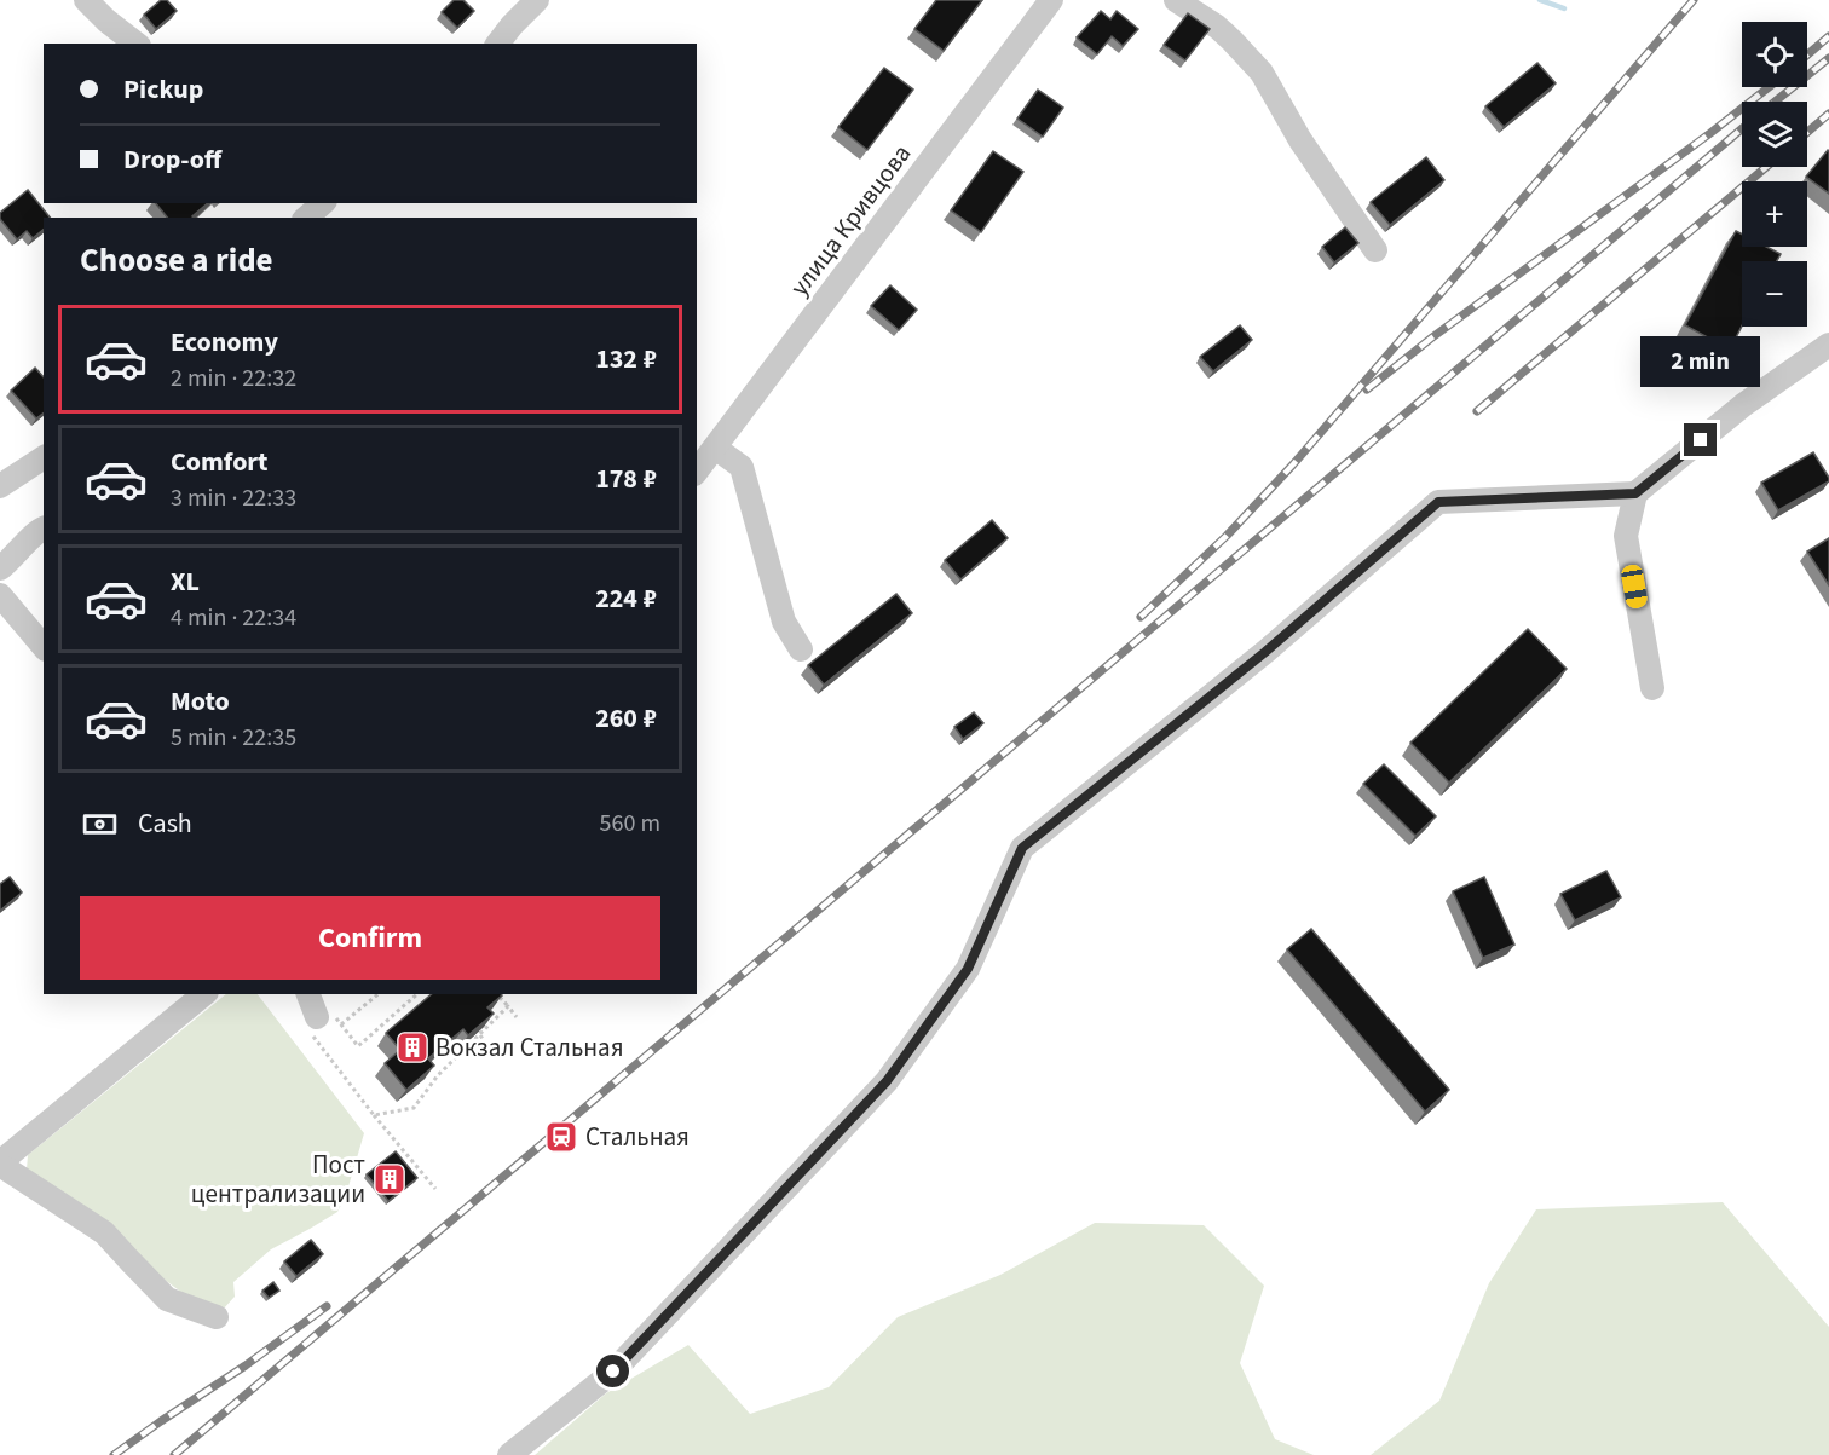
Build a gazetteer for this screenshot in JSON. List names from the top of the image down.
{
  "streets": {
    "street": ["улица Кривцова"]
  },
  "places": {
    "building": ["Вокзал Стальная", "Пост централизации"],
    "station": ["Стальная"]
  },
  "page": {
    "map_buttons": ["+", "−"],
    "banner": ["Pickup", "Drop-off"],
    "heading": "Choose a ride",
    "list": [
      {
        "name": "Economy",
        "note": "2 min · 22:32",
        "value": "132 ₽"
      },
      {
        "name": "Comfort",
        "note": "3 min · 22:33",
        "value": "178 ₽"
      },
      {
        "name": "XL",
        "note": "4 min · 22:34",
        "value": "224 ₽"
      },
      {
        "name": "Moto",
        "note": "5 min · 22:35",
        "value": "260 ₽"
      }
    ],
    "bubble": "2 min",
    "pay": ["Cash", "560 m"],
    "buttons": "Confirm"
  }
}
